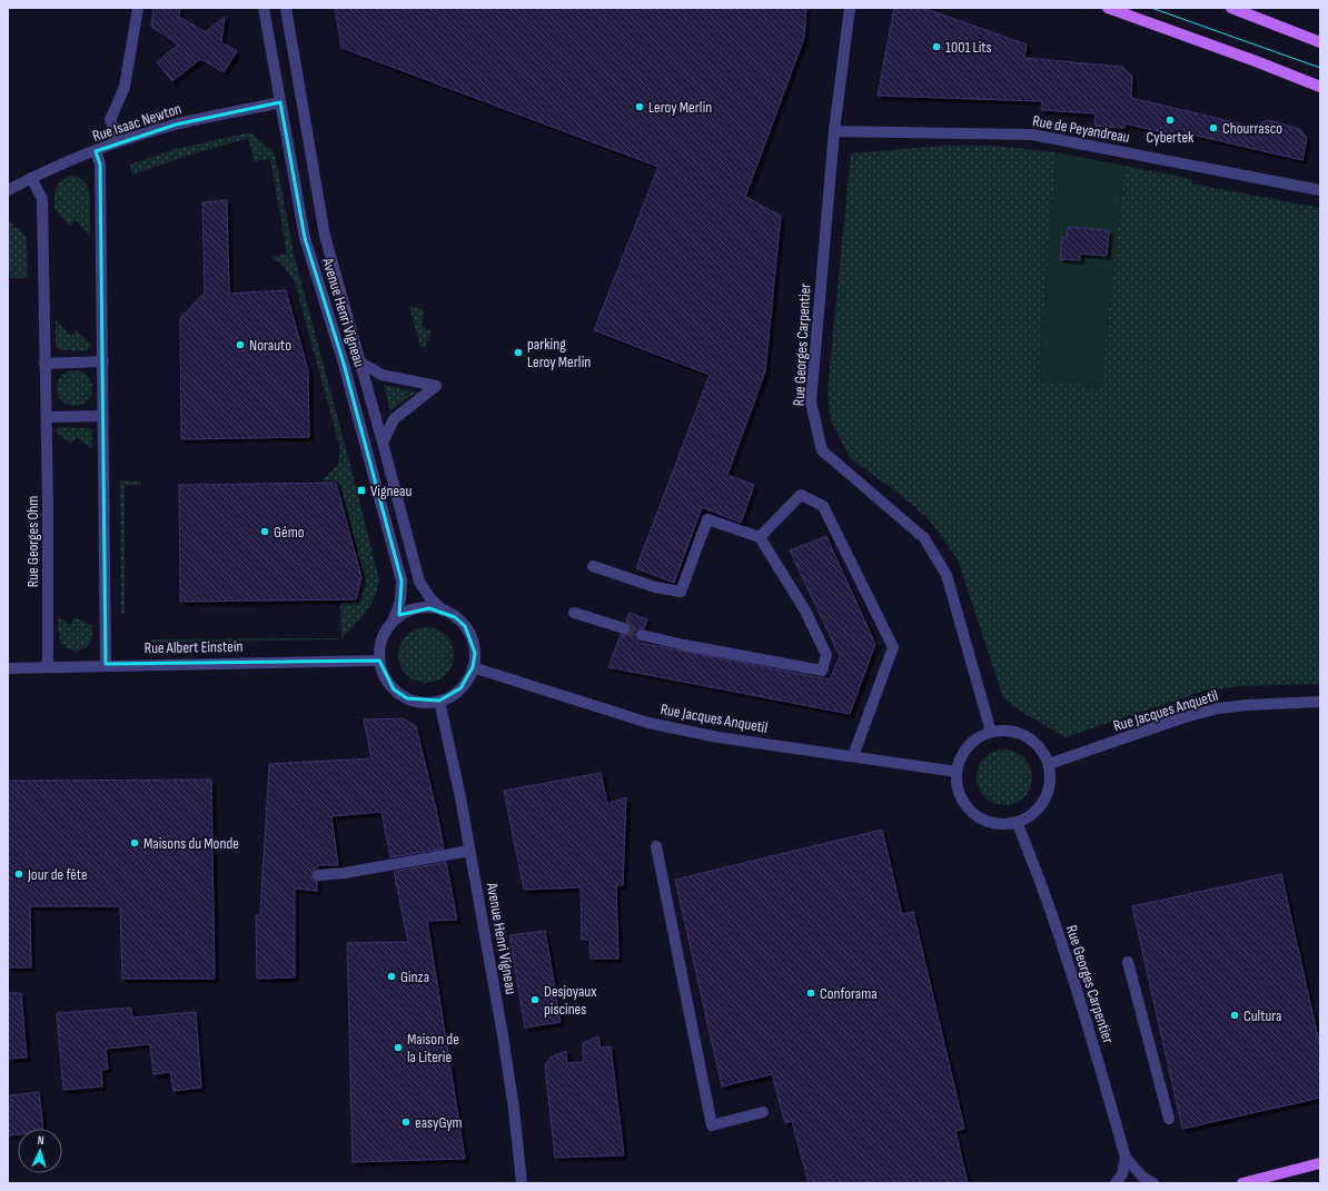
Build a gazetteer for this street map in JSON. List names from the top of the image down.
{
  "streets": {
    "street": [
      "Rue Isaac Newton",
      "Rue de Peyandreau",
      "Avenue Henri Vigneau",
      "Rue Georges Carpentier",
      "Rue Georges Ohm",
      "Rue Albert Einstein",
      "Rue Jacques Anquetil"
    ]
  },
  "crossings": [
    ["Rue Isaac Newton", "Avenue Henri Vigneau"],
    ["Rue Isaac Newton", "Rue Georges Ohm"],
    ["Rue de Peyandreau", "Rue Georges Carpentier"],
    ["Avenue Henri Vigneau", "Rue Albert Einstein"],
    ["Avenue Henri Vigneau", "Rue Jacques Anquetil"],
    ["Rue Georges Carpentier", "Rue Jacques Anquetil"],
    ["Rue Georges Ohm", "Rue Albert Einstein"],
    ["Rue Albert Einstein", "Rue Jacques Anquetil"]
  ],
  "places": {
    "other": [
      "1001 Lits",
      "Leroy Merlin",
      "Cybertek",
      "Chourrasco",
      "Norauto",
      "parking Leroy Merlin",
      "Gémo",
      "Maisons du Monde",
      "Jour de fête",
      "Ginza",
      "Conforama",
      "Desjoyaux piscines",
      "Cultura",
      "Maison de la Literie",
      "easyGym"
    ],
    "transit": ["Vigneau"]
  },
  "north": "top"
}
